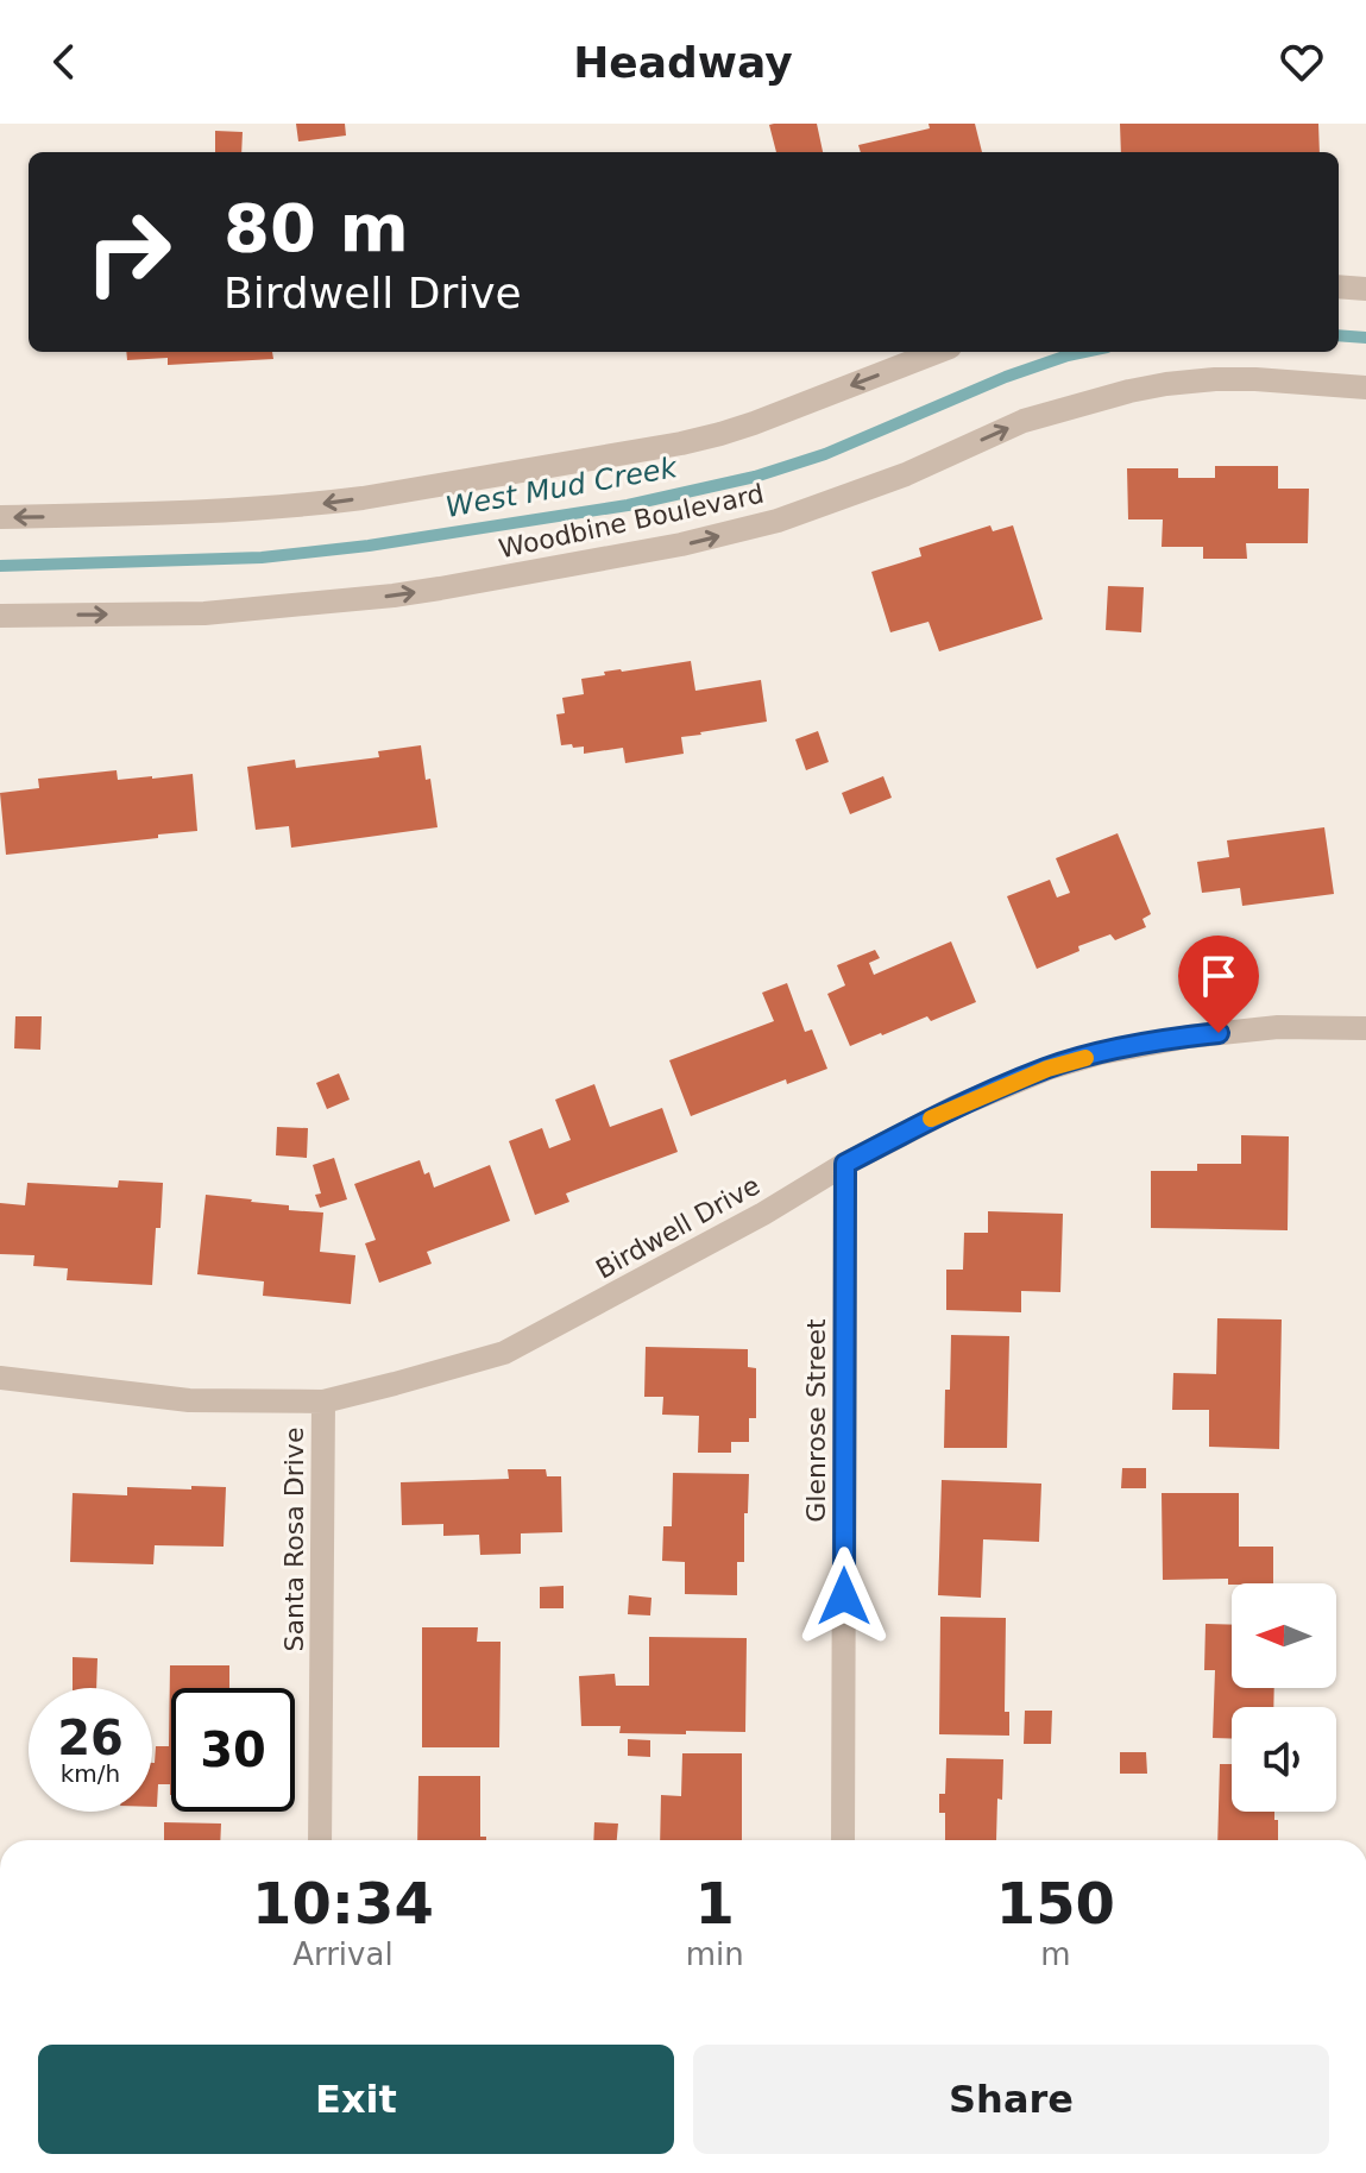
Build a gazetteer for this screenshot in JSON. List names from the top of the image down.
{
  "streets": {
    "street": [
      "Woodbine Boulevard",
      "Birdwell Drive",
      "Glenrose Street",
      "Santa Rosa Drive"
    ]
  },
  "crossings": [
    ["Birdwell Drive", "Glenrose Street"],
    ["Birdwell Drive", "Santa Rosa Drive"]
  ],
  "water": ["West Mud Creek"],
  "north": "left",
  "page": {
    "header": "Headway",
    "turn": ["80 m", "Birdwell Drive"],
    "speed": "26 km/h",
    "limit": "30",
    "eta": [
      "10:34",
      "Arrival",
      "1",
      "min",
      "150",
      "m"
    ],
    "buttons": ["Exit", "Share"]
  }
}
